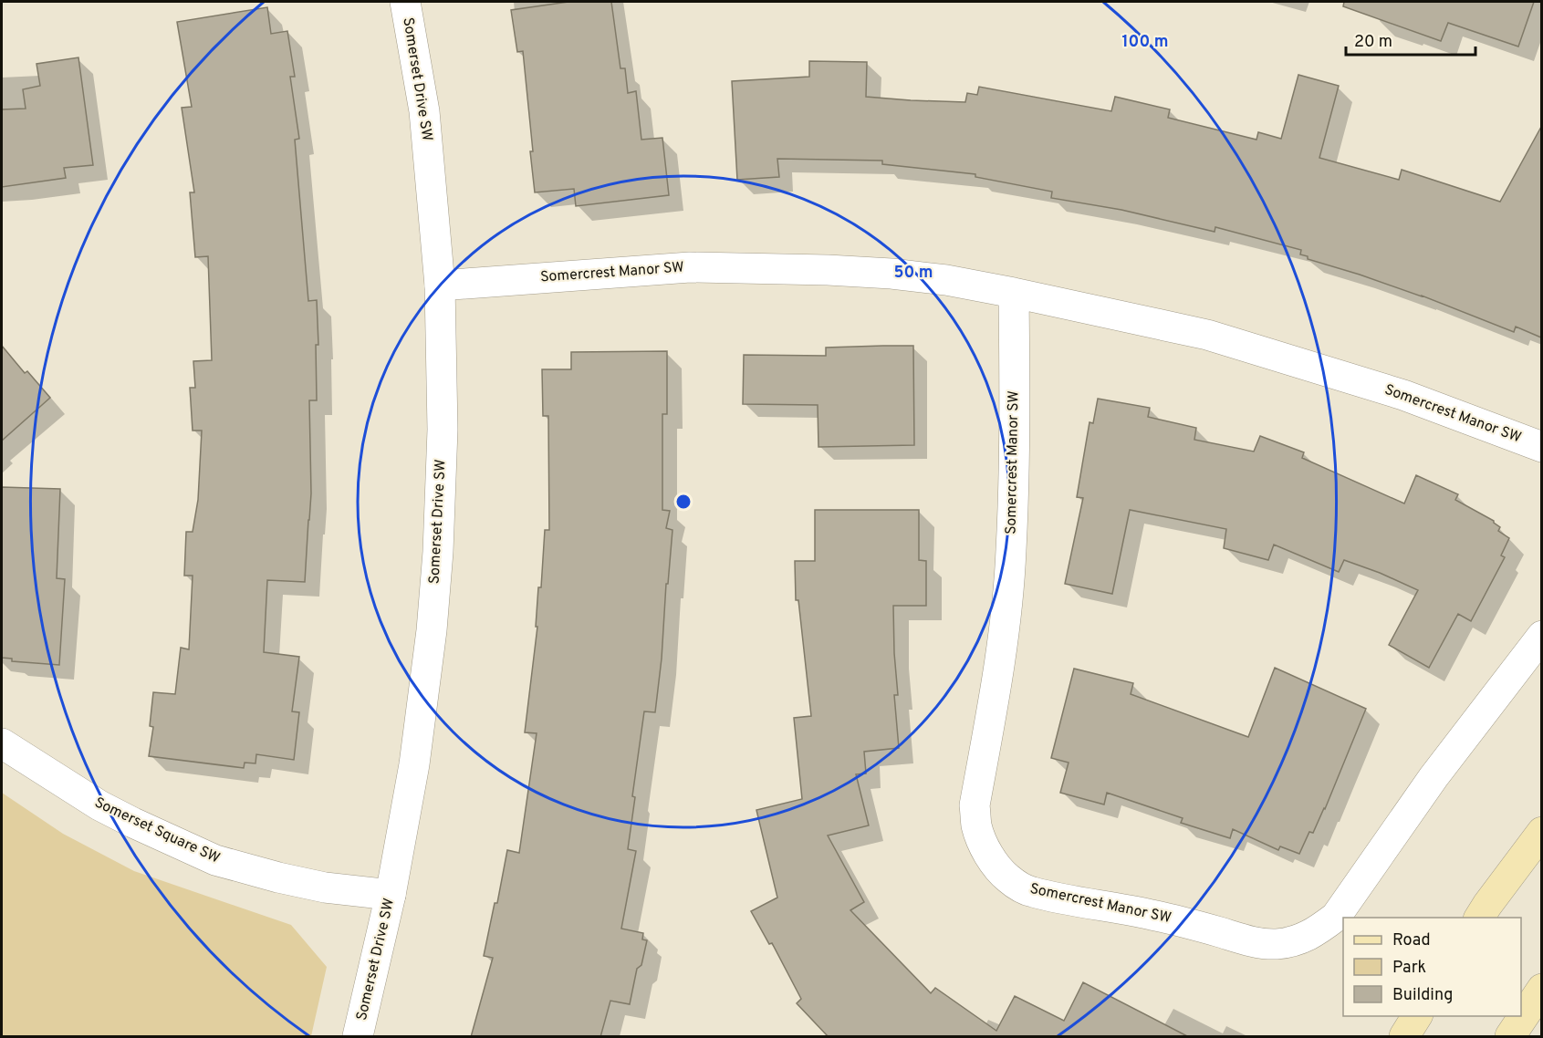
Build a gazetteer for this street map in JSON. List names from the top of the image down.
{
  "streets": {
    "street": ["Somerset Drive SW", "Somercrest Manor SW", "Somerset Square SW"]
  },
  "crossings": [
    ["Somerset Drive SW", "Somercrest Manor SW"],
    ["Somerset Drive SW", "Somerset Square SW"]
  ],
  "legend": ["Road", "Park", "Building"],
  "scale_bar": "20 m",
  "rings": ["100 m", "50 m"]
}
